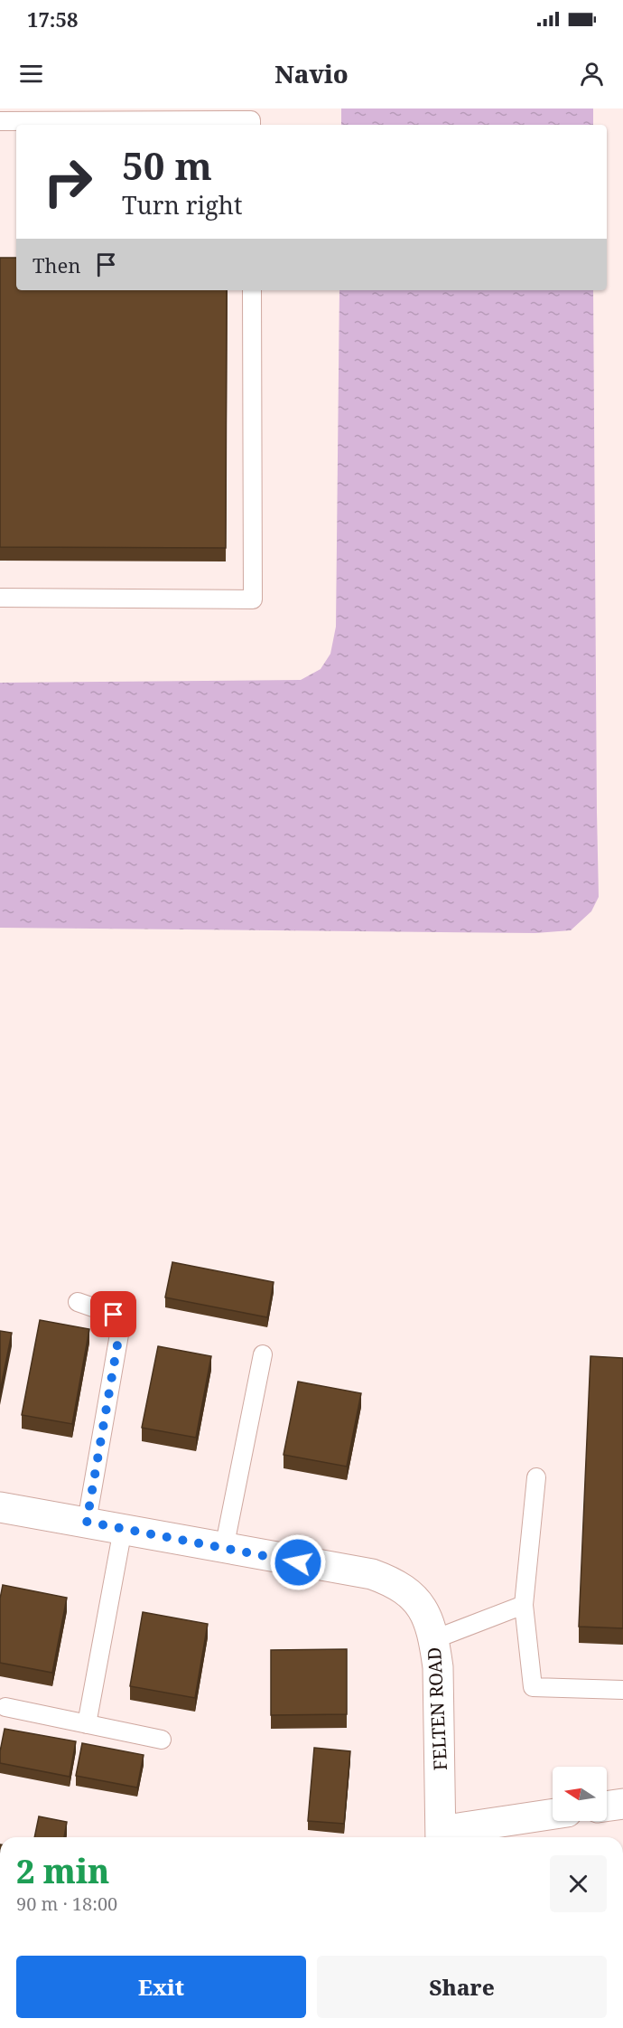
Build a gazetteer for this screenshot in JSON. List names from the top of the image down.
{
  "streets": {
    "street": ["FELTEN ROAD"]
  },
  "north": "left",
  "page": {
    "status": "17:58",
    "header": "Navio",
    "turn": ["50 m", "Turn right"],
    "then": "Then",
    "heading": ["2 min", "90 m · 18:00"],
    "buttons": ["Exit", "Share"]
  }
}
